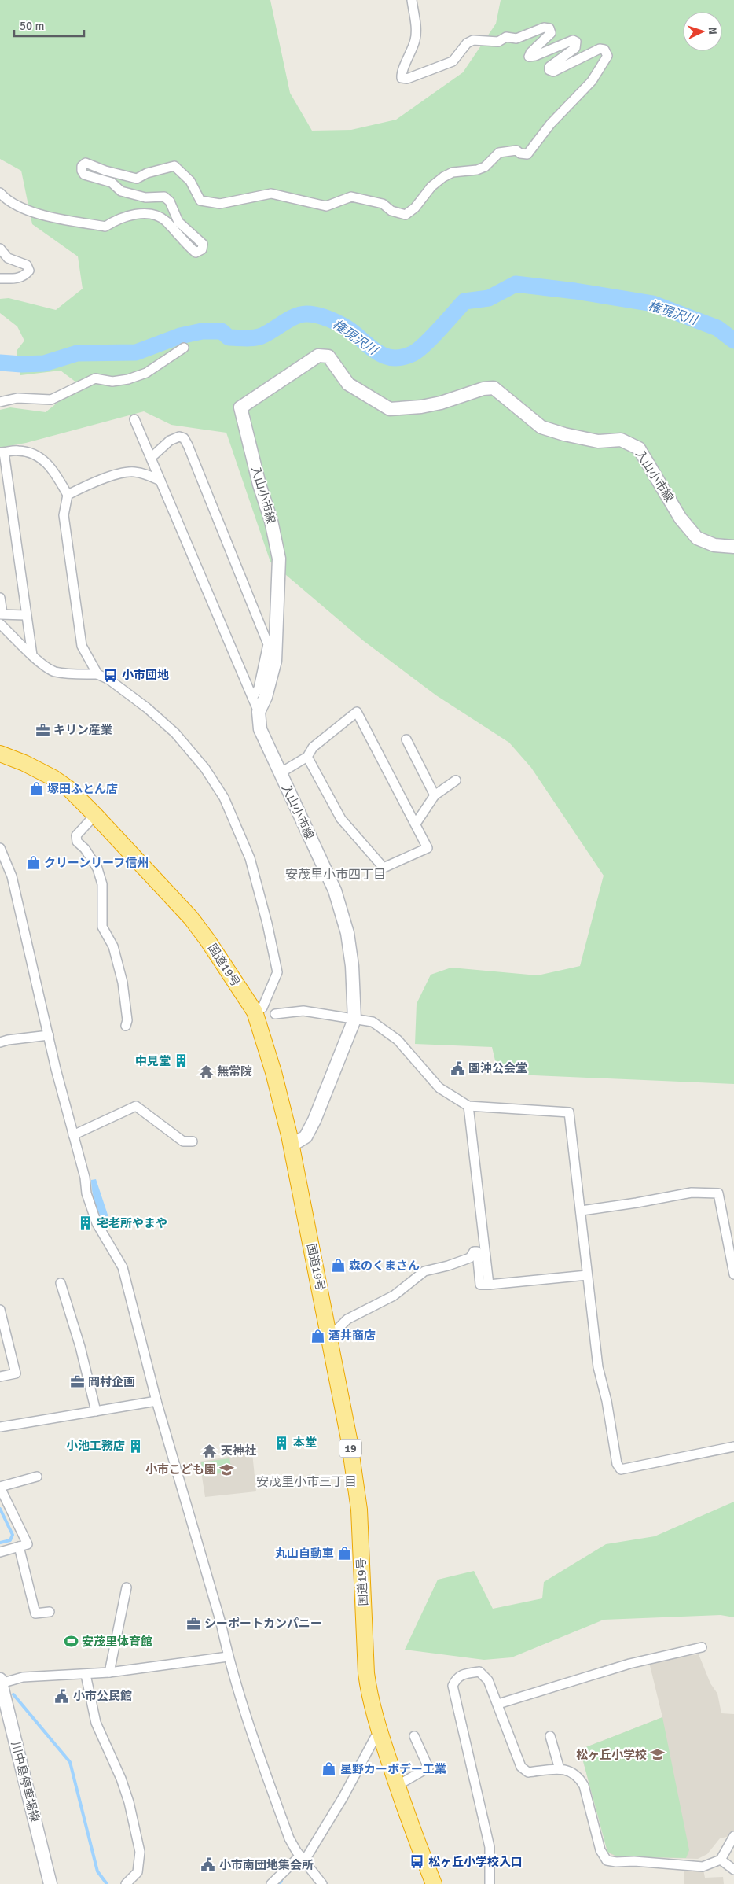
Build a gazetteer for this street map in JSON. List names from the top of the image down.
{
  "streets": {
    "highway": ["国道19号", "19"],
    "main road": ["入山小市線", "川中島停車場線"]
  },
  "crossings": [
    ["入山小市線", "国道19号"]
  ],
  "districts": ["安茂里小市四丁目", "安茂里小市三丁目"],
  "water": ["権現沢川"],
  "places": {
    "bus stop": ["小市団地", "松ヶ丘小学校入口"],
    "office": ["キリン産業", "岡村企画", "シーポートカンパニー"],
    "shop": [
      "塚田ふとん店",
      "クリーンリーフ信州",
      "森のくまさん",
      "酒井商店",
      "丸山自動車",
      "星野カーボデー工業"
    ],
    "building": [
      "中見堂",
      "宅老所やまや",
      "本堂",
      "小池工務店"
    ],
    "public building": ["園沖公会堂", "小市公民館", "小市南団地集会所"],
    "temple": ["無常院", "天神社"],
    "school or university": ["小市こども園", "松ヶ丘小学校"],
    "sports": ["安茂里体育館"]
  },
  "scale_bar": "50 m",
  "north": "right"
}
